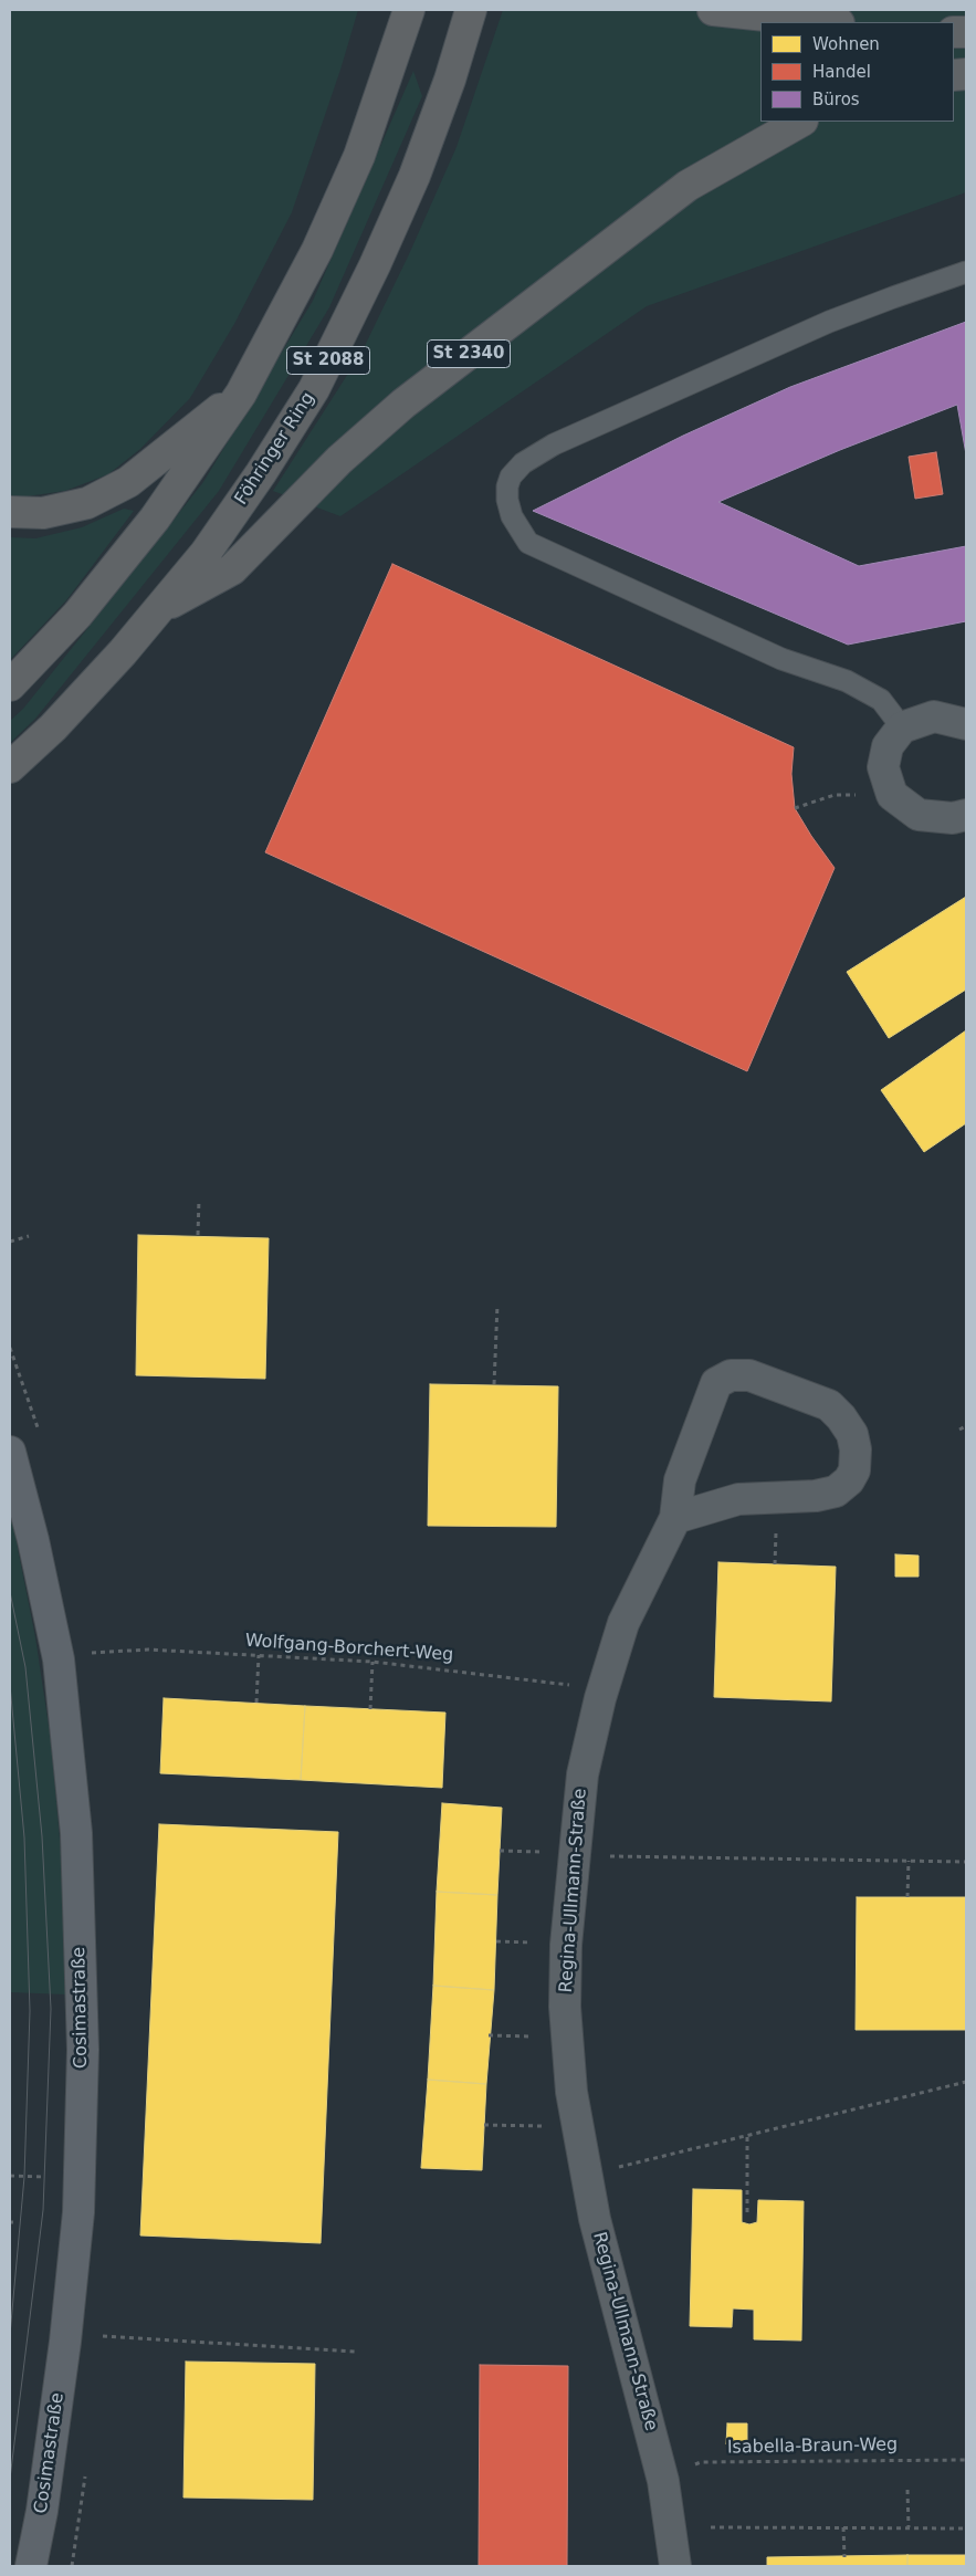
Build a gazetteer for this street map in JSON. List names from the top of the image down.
{
  "streets": {
    "highway": ["St 2340", "St 2088", "Föhringer Ring"],
    "main road": ["Cosimastraße"],
    "street": ["Regina-Ullmann-Straße"],
    "path": ["Wolfgang-Borchert-Weg", "Isabella-Braun-Weg"]
  },
  "crossings": [
    ["St 2340", "Föhringer Ring"],
    ["Wolfgang-Borchert-Weg", "Regina-Ullmann-Straße"],
    ["Regina-Ullmann-Straße", "Isabella-Braun-Weg"]
  ],
  "legend": ["Wohnen", "Handel", "Büros"]
}
